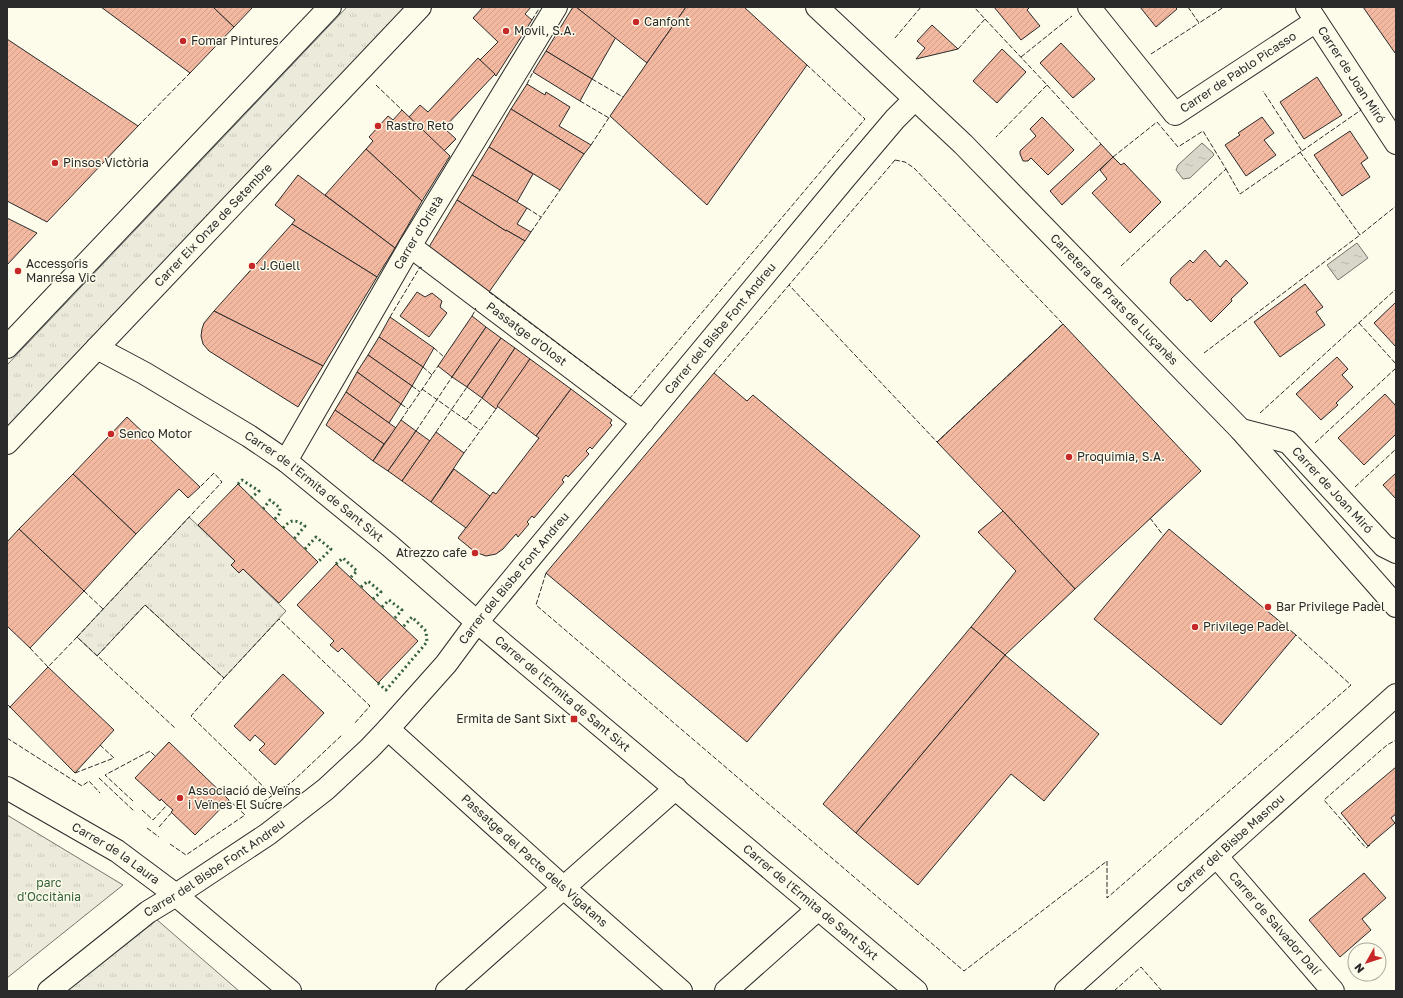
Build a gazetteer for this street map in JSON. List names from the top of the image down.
{
  "streets": {
    "street": [
      "Carrer de Pablo Picasso",
      "Carrer de Joan Miró",
      "Carrer Eix Onze de Setembre",
      "Carrer d'Oristà",
      "Carretera de Prats de Lluçanès",
      "Carrer del Bisbe Font Andreu",
      "Passatge d'Olost",
      "Carrer de l'Ermita de Sant Sixt",
      "Carrer del Bisbe Masnou",
      "Carrer de la Laura",
      "Passatge del Pacte dels Vigatans",
      "Carrer de Salvador Dalí"
    ]
  },
  "crossings": [
    ["Carrer de Pablo Picasso", "Carrer de Joan Miró"],
    ["Carrer de Joan Miró", "Carretera de Prats de Lluçanès"],
    ["Carrer Eix Onze de Setembre", "Carrer de l'Ermita de Sant Sixt"],
    ["Carrer d'Oristà", "Passatge d'Olost"],
    ["Carrer d'Oristà", "Carrer de l'Ermita de Sant Sixt"],
    ["Carretera de Prats de Lluçanès", "Carrer del Bisbe Font Andreu"],
    ["Carrer del Bisbe Font Andreu", "Passatge d'Olost"],
    ["Carrer del Bisbe Font Andreu", "Carrer de l'Ermita de Sant Sixt"],
    ["Carrer del Bisbe Font Andreu", "Carrer de la Laura"],
    ["Carrer del Bisbe Font Andreu", "Passatge del Pacte dels Vigatans"],
    ["Carrer del Bisbe Masnou", "Carrer de Salvador Dalí"]
  ],
  "parks": ["parc d'Occitània"],
  "places": {
    "other": [
      "Canfont",
      "Movil, S.A.",
      "Fomar Pintures",
      "Rastro Reto",
      "Pinsos Victòria",
      "J.Güell",
      "Accessoris Manresa Vic",
      "Senco Motor",
      "Proquimia, S.A.",
      "Atrezzo cafe",
      "Bar Privilege Padel",
      "Privilege Padel",
      "Associació de Veïns i Veïnes El Sucre"
    ],
    "transit": ["Ermita de Sant Sixt"]
  },
  "north": "bottom left"
}
